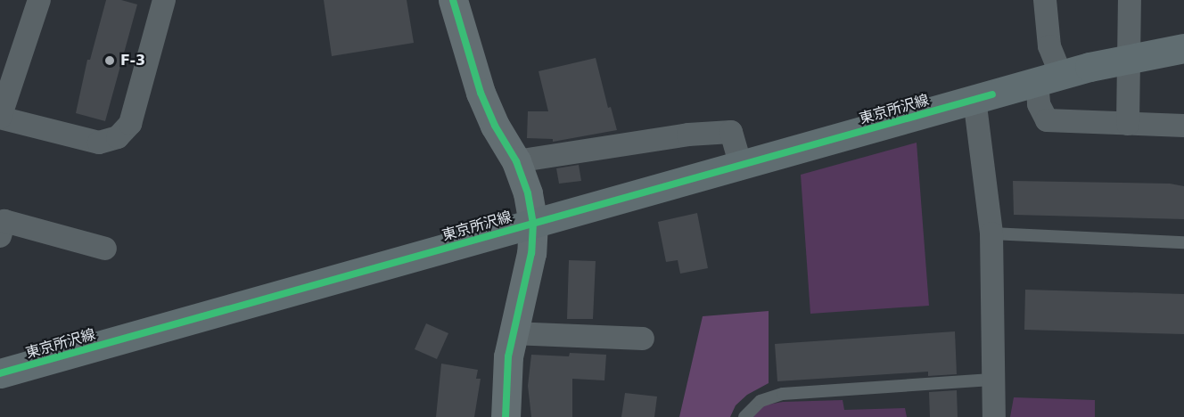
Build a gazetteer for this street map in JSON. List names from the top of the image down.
{
  "streets": {
    "main road": ["東京所沢線"]
  },
  "places": ["F-3"]
}
